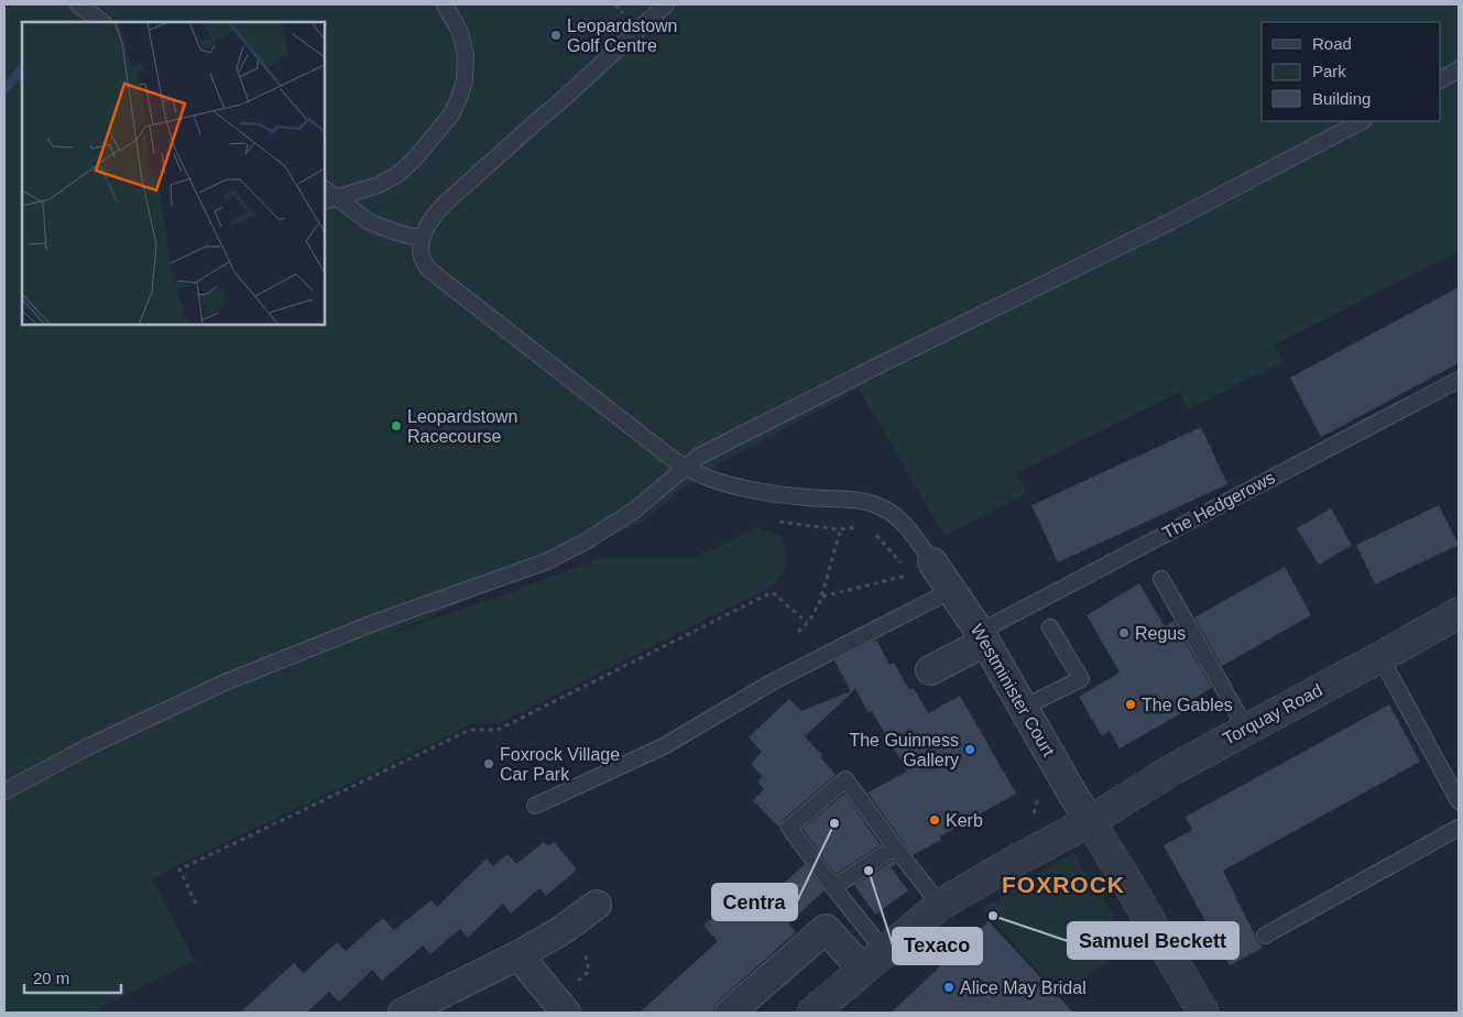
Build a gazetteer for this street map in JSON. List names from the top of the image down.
{
  "streets": {
    "street": ["Westminister Court", "Torquay Road"],
    "lane": ["The Hedgerows"]
  },
  "crossings": [
    ["The Hedgerows", "Westminister Court"],
    ["Westminister Court", "Torquay Road"]
  ],
  "districts": ["FOXROCK"],
  "places": [
    "Leopardstown Golf Centre",
    "Leopardstown Racecourse",
    "Regus",
    "The Gables",
    "The Guinness Gallery",
    "Foxrock Village Car Park",
    "Kerb",
    "Centra",
    "Texaco",
    "Samuel Beckett",
    "Alice May Bridal"
  ],
  "legend": ["Road", "Park", "Building"],
  "scale_bar": "20 m"
}
